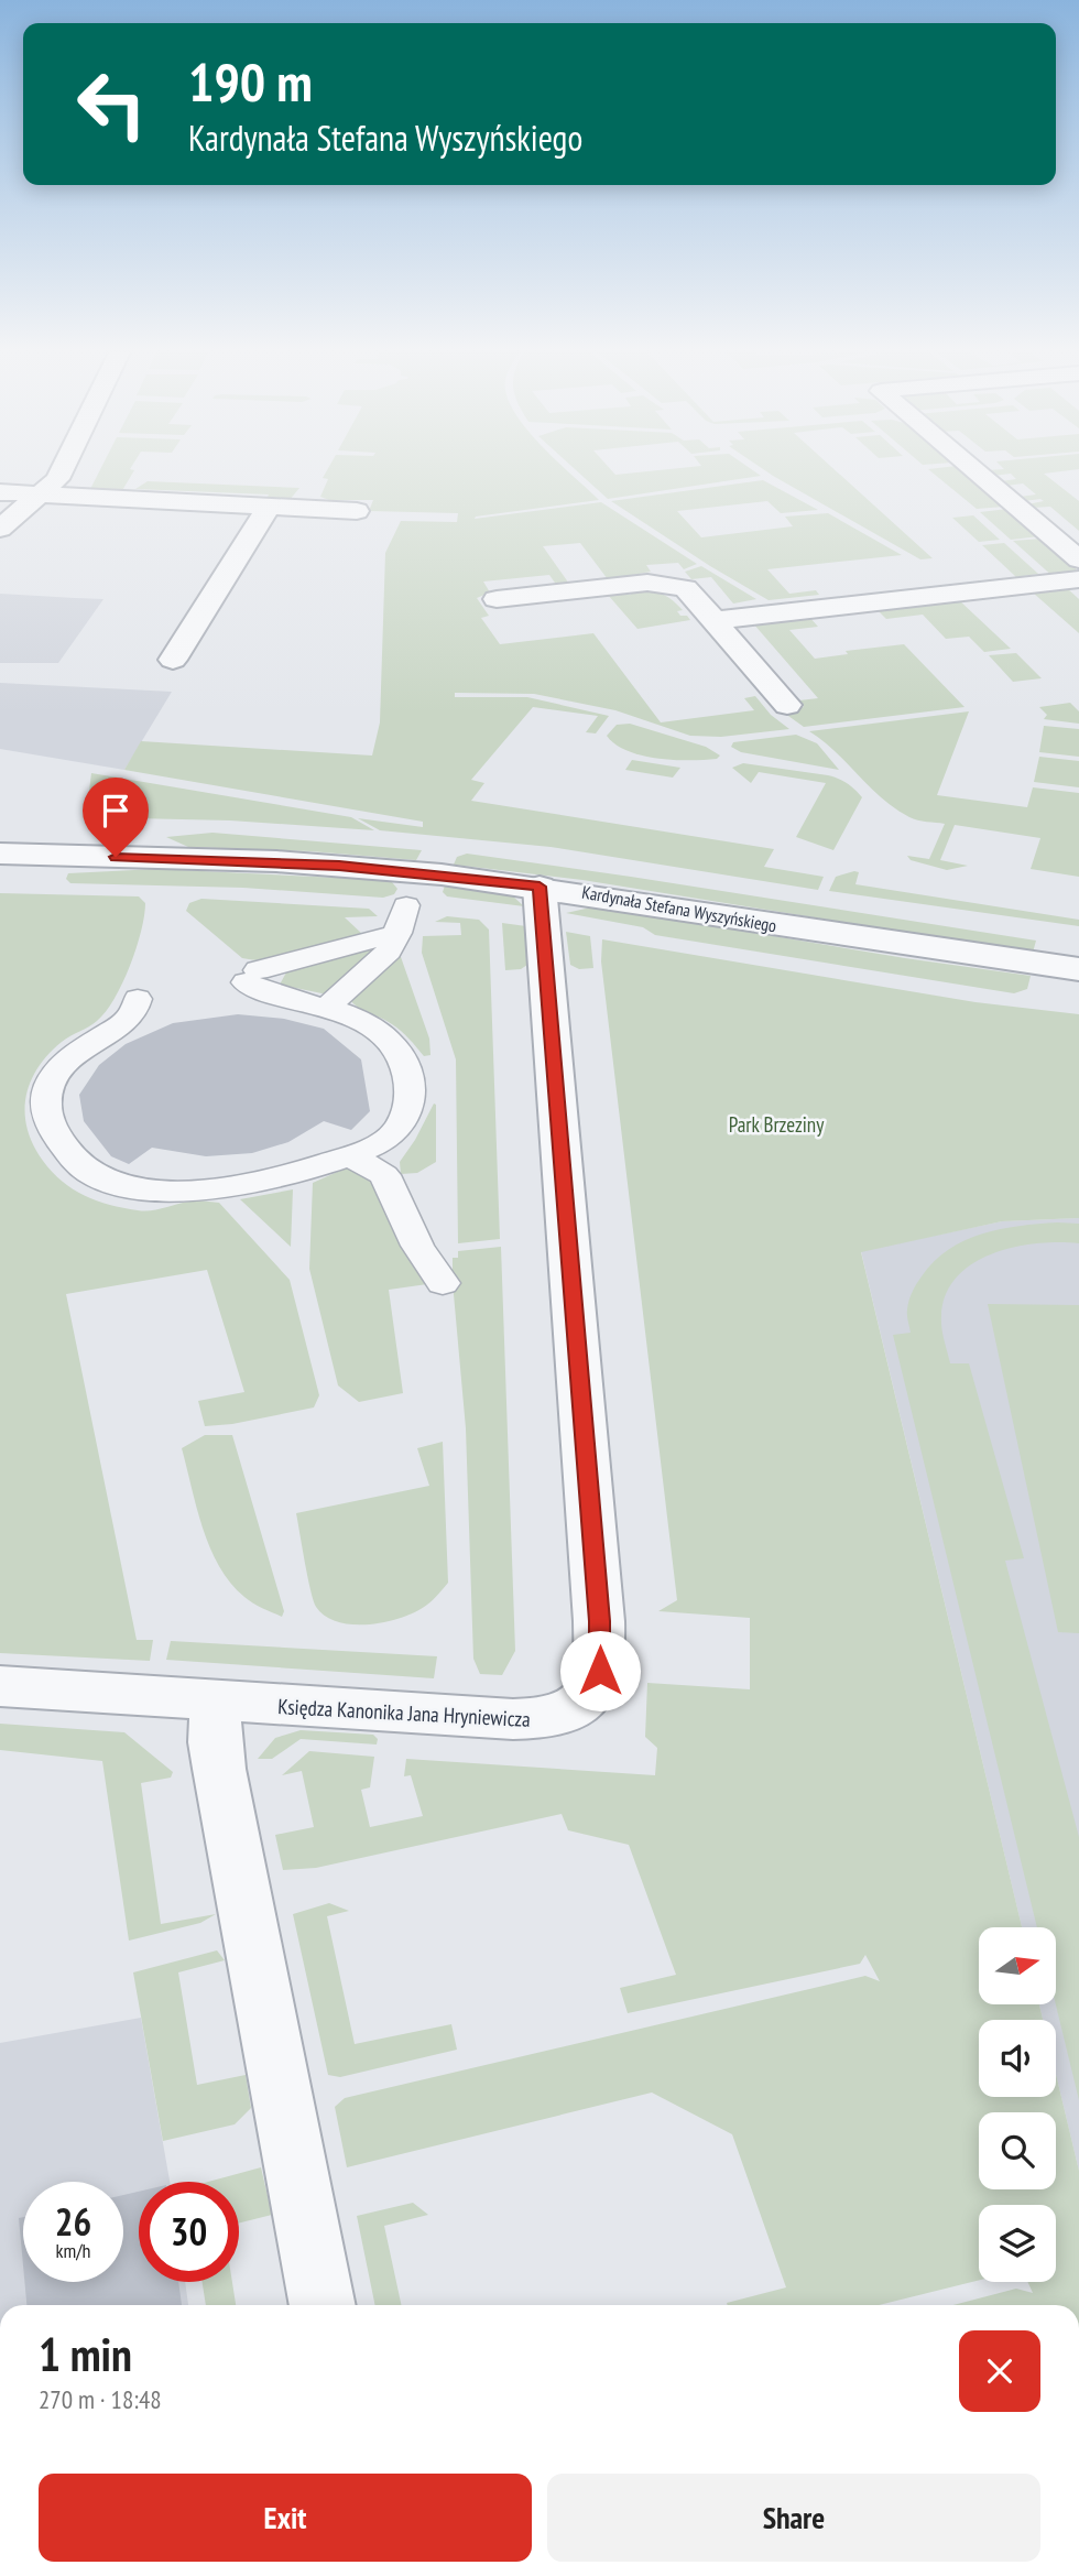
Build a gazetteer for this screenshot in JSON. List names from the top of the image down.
{
  "streets": {
    "street": ["Kardynała Stefana Wyszyńskiego", "Księdza Kanonika Jana Hryniewicza"]
  },
  "crossings": [
    ["Kardynała Stefana Wyszyńskiego", "Księdza Kanonika Jana Hryniewicza"]
  ],
  "parks": ["Park Brzeziny"],
  "north": "right",
  "page": {
    "turn": ["190 m", "Kardynała Stefana Wyszyńskiego"],
    "speed": "26 km/h",
    "limit": "30",
    "heading": ["1 min", "270 m · 18:48"],
    "buttons": ["Exit", "Share"]
  }
}
